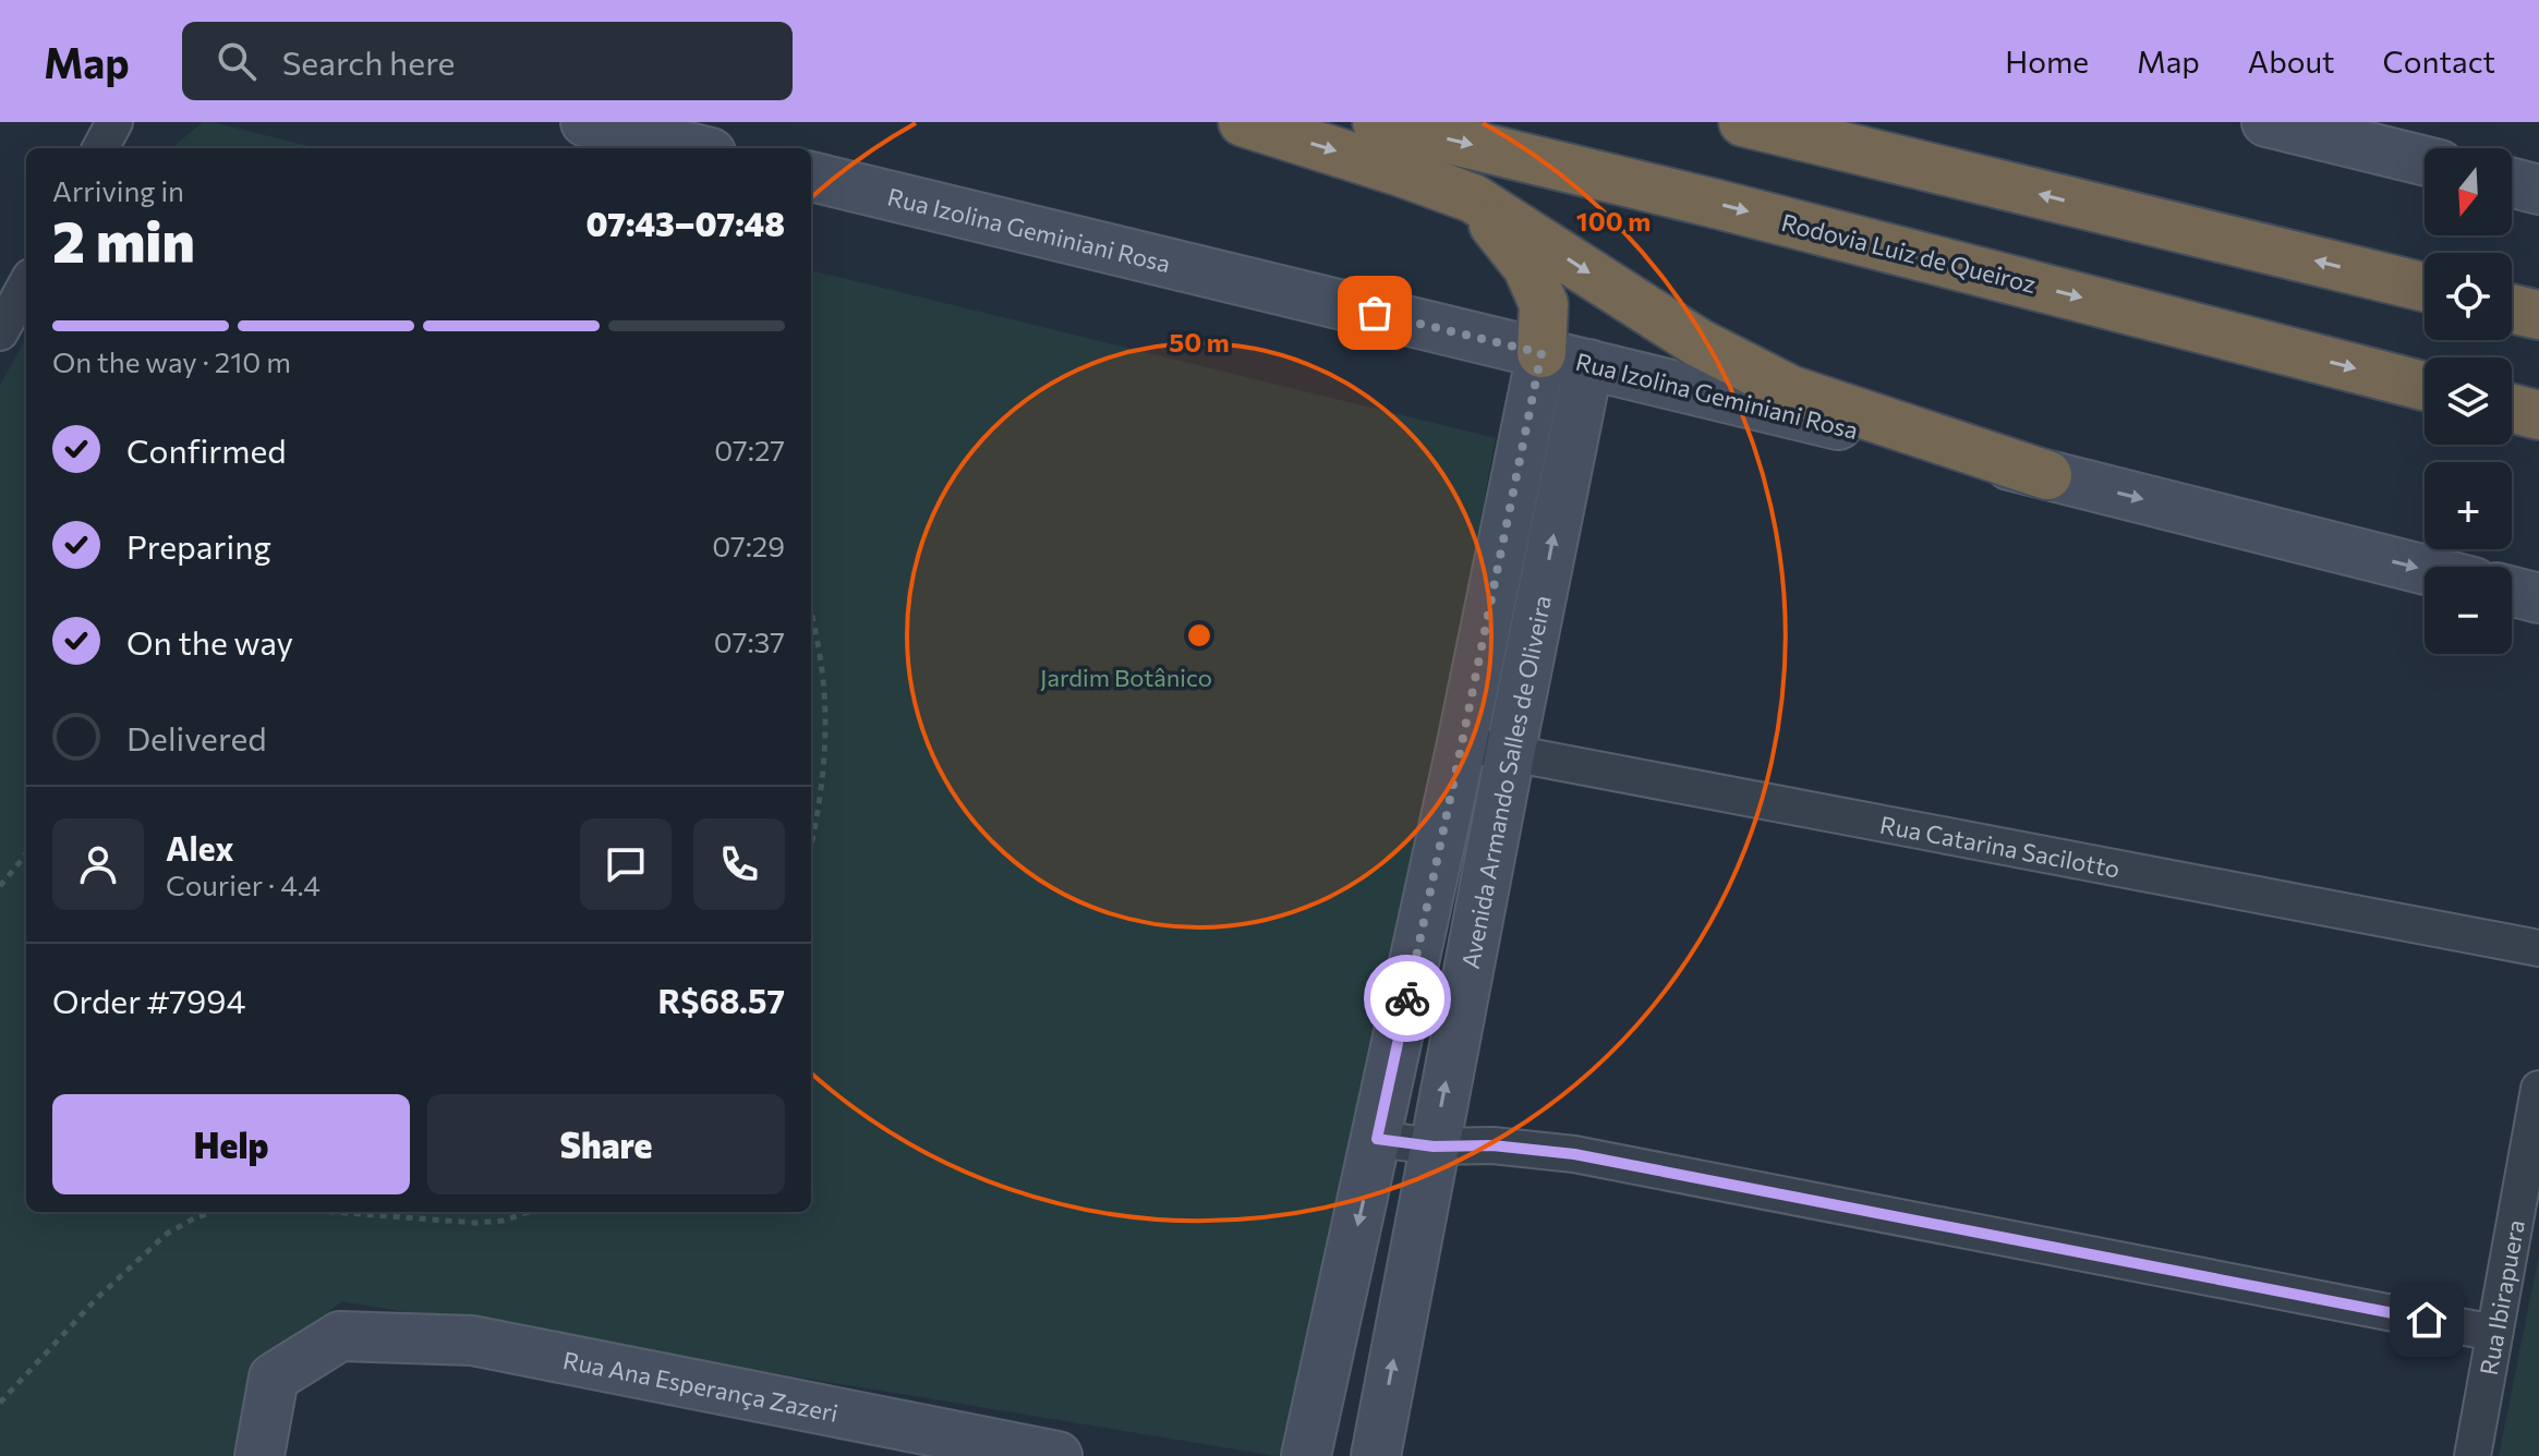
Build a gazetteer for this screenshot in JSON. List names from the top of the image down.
{
  "streets": {
    "highway": ["Rodovia Luiz de Queiroz"],
    "main road": ["Rua Izolina Geminiani Rosa", "Avenida Armando Salles de Oliveira", "Rua Ana Esperança Zazeri"],
    "street": ["Rua Catarina Sacilotto", "Rua Ibirapuera"]
  },
  "crossings": [
    ["Rua Izolina Geminiani Rosa", "Avenida Armando Salles de Oliveira"],
    ["Avenida Armando Salles de Oliveira", "Rua Catarina Sacilotto"]
  ],
  "parks": ["Jardim Botânico"],
  "north": "bottom",
  "page": {
    "header": "Map",
    "search": "Search here",
    "nav": [
      "Home",
      "Map",
      "About",
      "Contact"
    ],
    "map_buttons": ["+", "−"],
    "heading": ["2 min", "Arriving in", "07:43–07:48"],
    "panel": [
      "Alex",
      "Courier · 4.4",
      "Order #7994",
      "R$68.57"
    ],
    "bar": "On the way · 210 m",
    "list": [
      ["Confirmed", "07:27"],
      ["Preparing", "07:29"],
      ["On the way", "07:37"],
      "Delivered"
    ],
    "buttons": ["Help", "Share"]
  },
  "rings": ["100 m", "50 m"]
}
